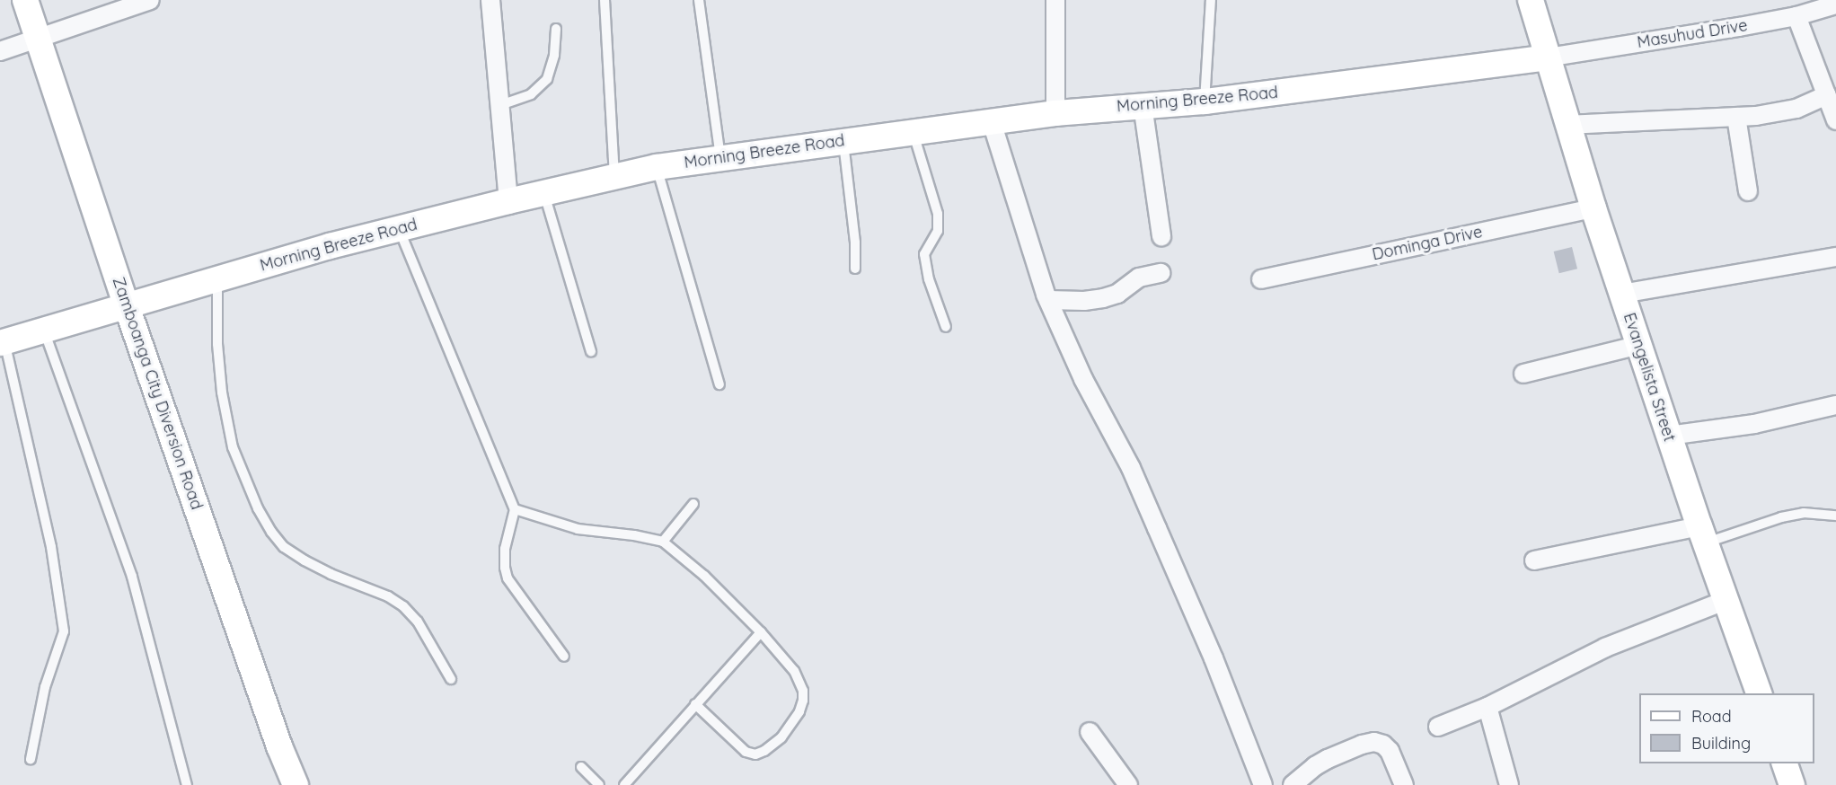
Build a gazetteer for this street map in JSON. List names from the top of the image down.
{
  "streets": {
    "main road": ["Morning Breeze Road", "Evangelista Street", "Zamboanga City Diversion Road"],
    "street": ["Masuhud Drive", "Dominga Drive"]
  },
  "crossings": [
    ["Masuhud Drive", "Morning Breeze Road"],
    ["Masuhud Drive", "Evangelista Street"],
    ["Morning Breeze Road", "Evangelista Street"],
    ["Morning Breeze Road", "Zamboanga City Diversion Road"],
    ["Dominga Drive", "Evangelista Street"]
  ],
  "legend": ["Road", "Building"]
}
